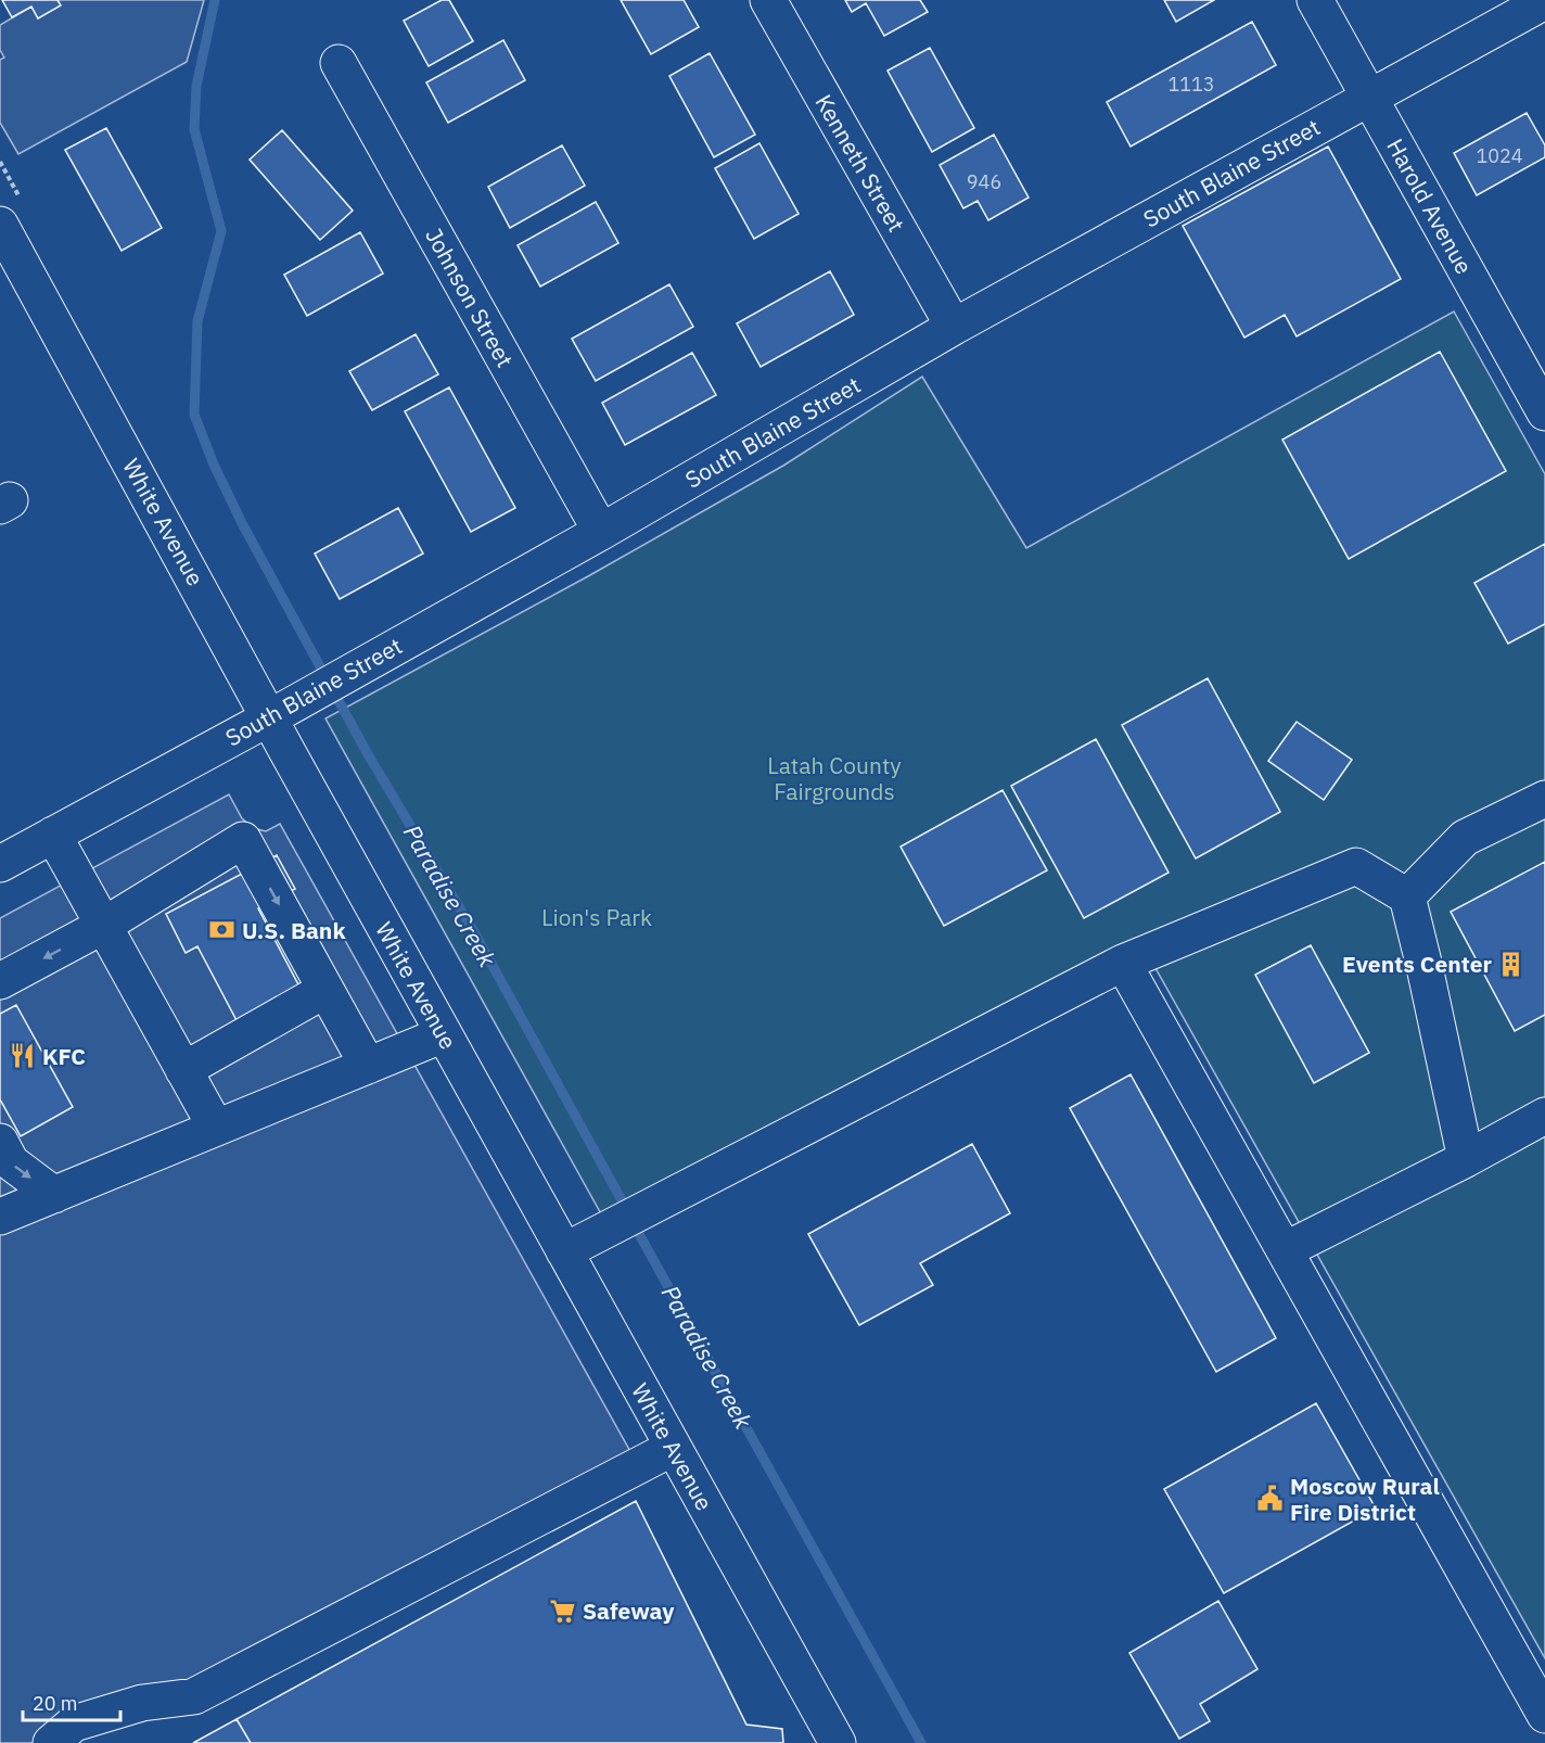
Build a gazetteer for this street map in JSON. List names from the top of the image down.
{
  "streets": {
    "street": [
      "Kenneth Street",
      "South Blaine Street",
      "Harold Avenue",
      "Johnson Street",
      "White Avenue"
    ]
  },
  "crossings": [
    ["Kenneth Street", "South Blaine Street"],
    ["South Blaine Street", "Harold Avenue"],
    ["South Blaine Street", "Johnson Street"],
    ["South Blaine Street", "White Avenue"]
  ],
  "water": ["Paradise Creek"],
  "parks": ["Latah County Fairgrounds", "Lion's Park"],
  "places": {
    "bank": ["U.S. Bank"],
    "building": ["Events Center"],
    "restaurant": ["KFC"],
    "public building": ["Moscow Rural Fire District"],
    "supermarket": ["Safeway"]
  },
  "house_numbers": ["1113", "1024", "946"],
  "scale_bar": "20 m"
}
